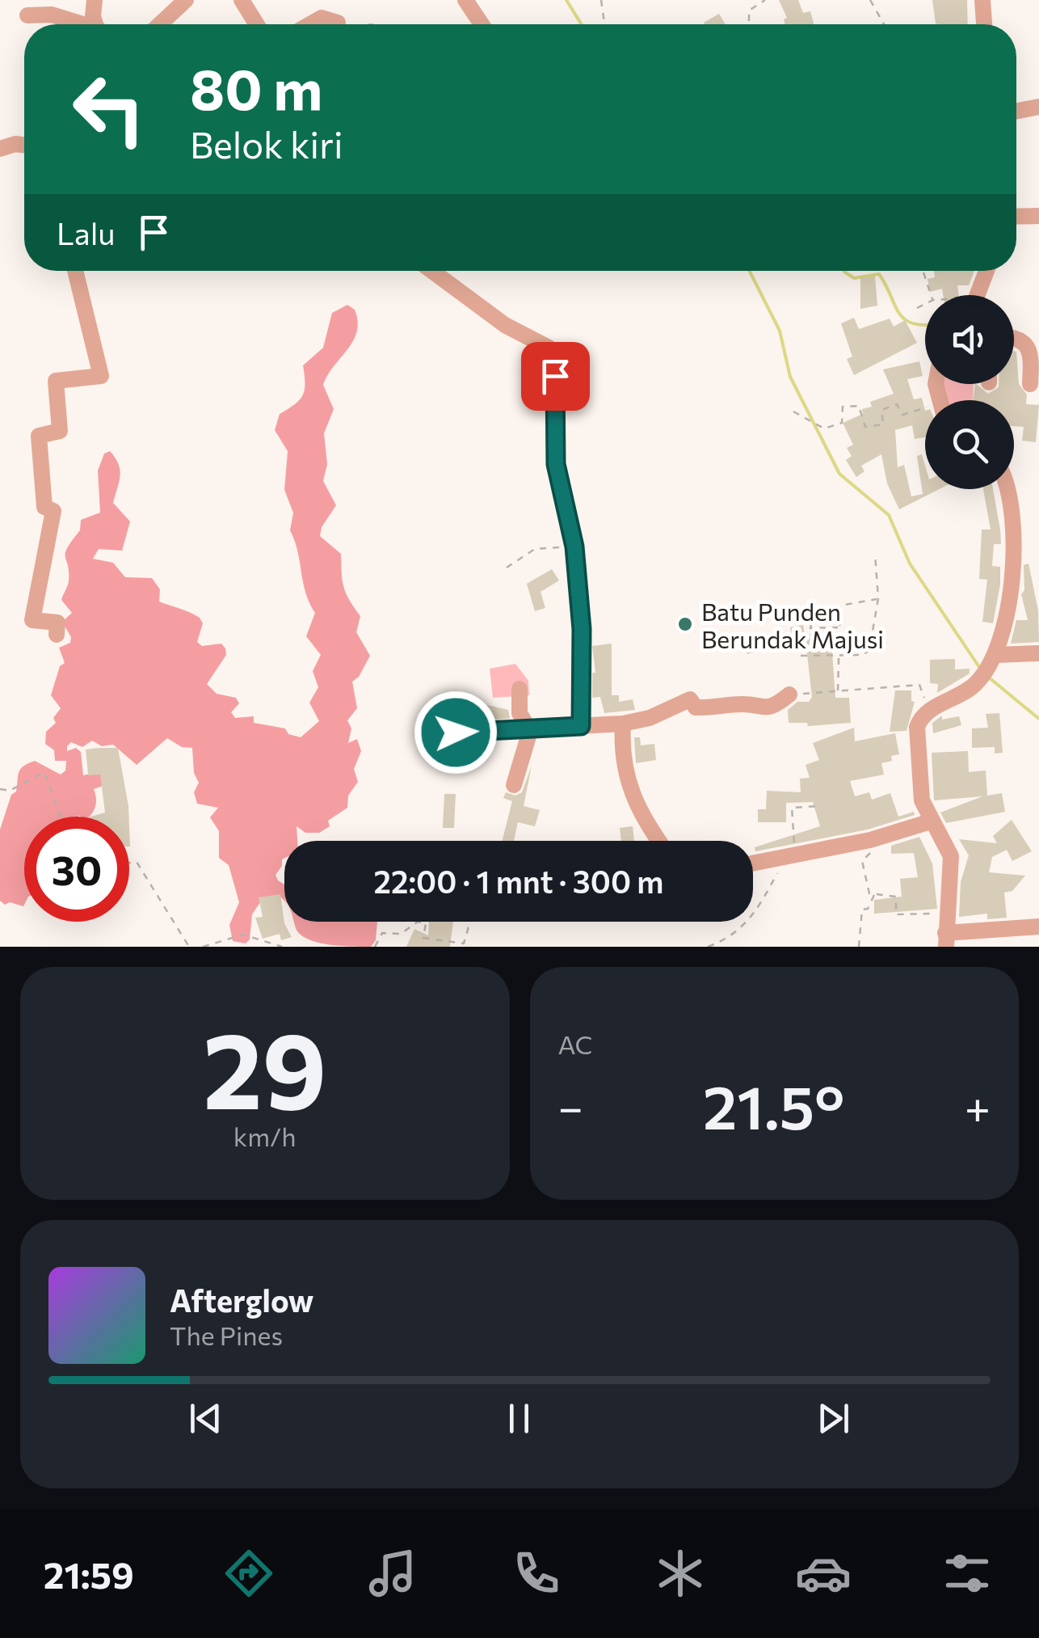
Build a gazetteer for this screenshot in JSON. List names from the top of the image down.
{
  "places": ["Batu Punden Berundak Majusi"],
  "page": {
    "turn": ["80 m", "Belok kiri"],
    "then": "Lalu",
    "limit": "30",
    "trip": "22:00 · 1 mnt · 300 m",
    "tile": [
      ["29", "km/h"],
      "AC"
    ],
    "heat": ["−", "21.5°", "+"],
    "song": ["Afterglow", "The Pines"],
    "tabs": "21:59"
  }
}
